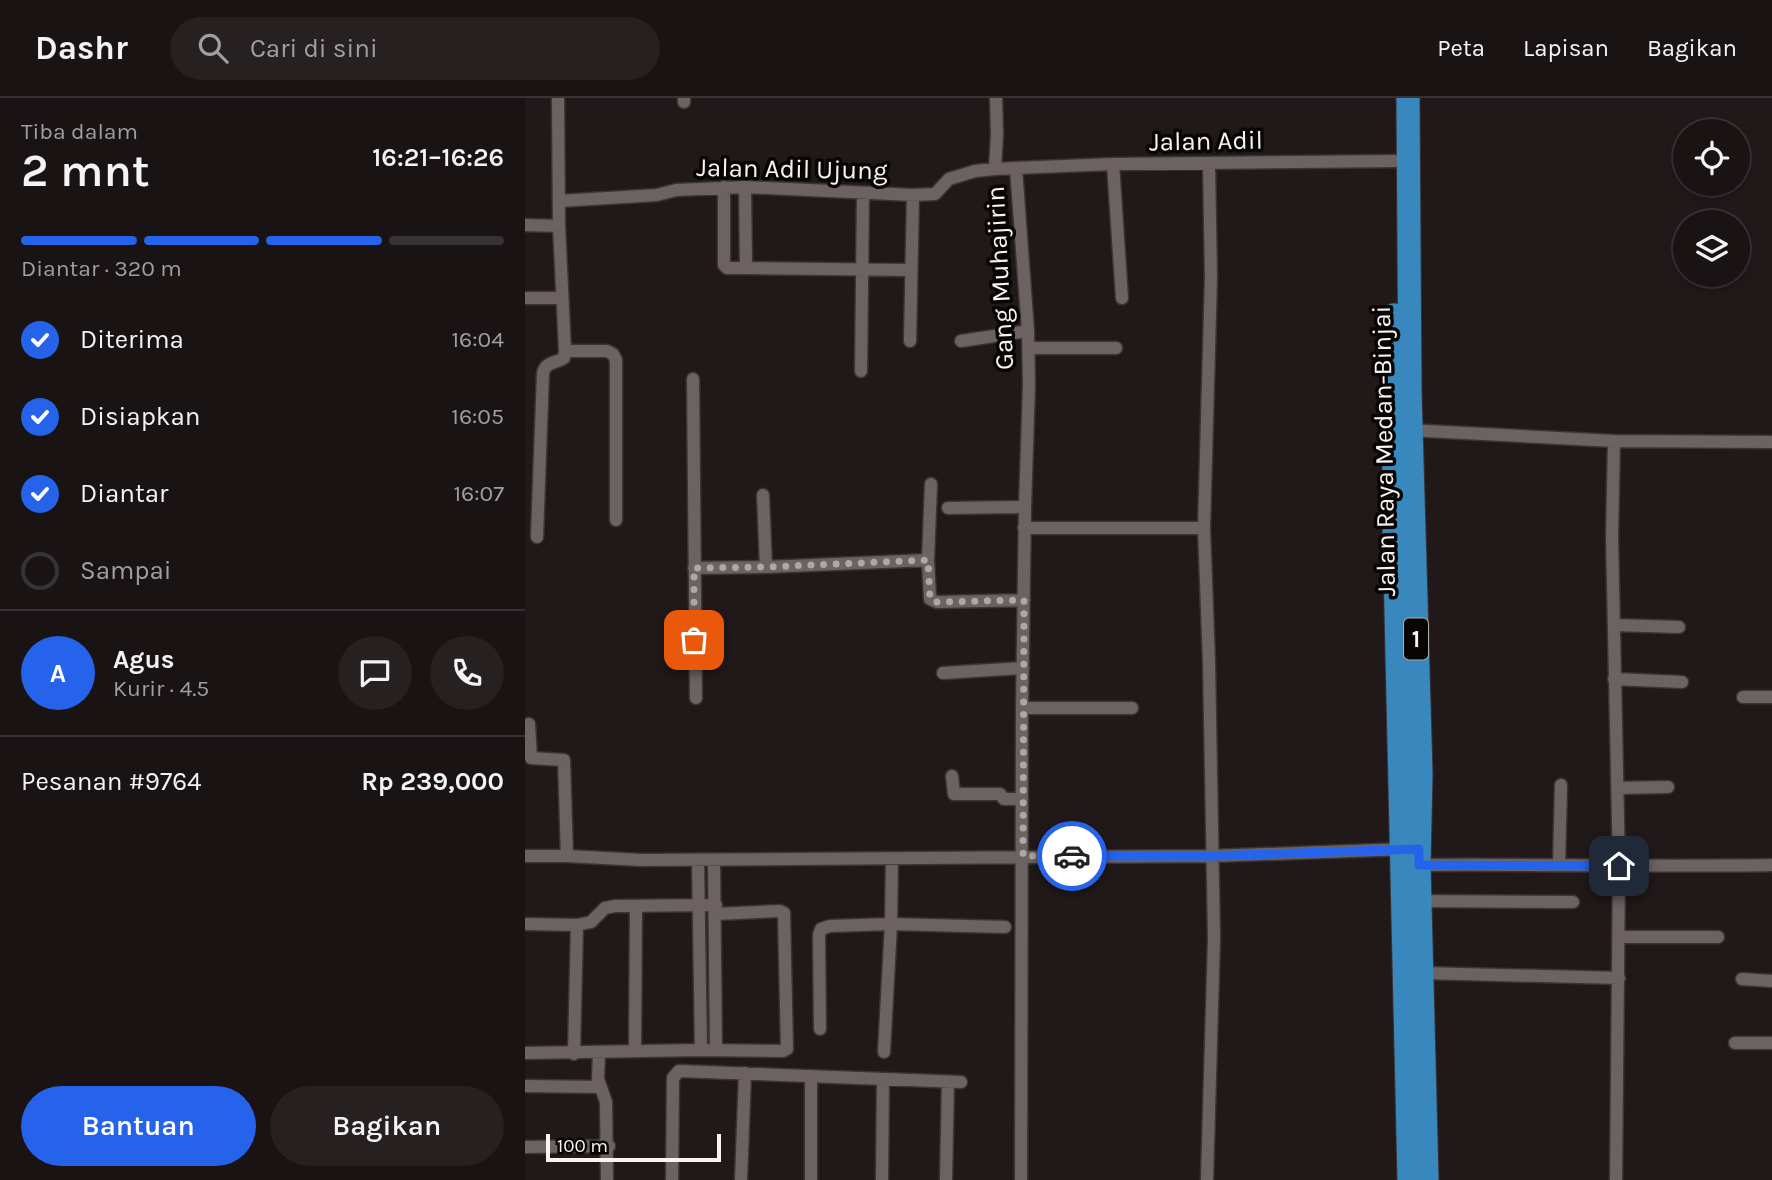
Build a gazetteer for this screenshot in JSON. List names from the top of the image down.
{
  "streets": {
    "highway": ["Jalan Raya Medan-Binjai", "1"],
    "street": ["Jalan Adil", "Jalan Adil Ujung", "Gang Muhajirin"]
  },
  "crossings": [
    ["Jalan Adil", "Jalan Adil Ujung"],
    ["Jalan Adil", "Gang Muhajirin"],
    ["Jalan Adil", "Jalan Raya Medan-Binjai"],
    ["Jalan Adil Ujung", "Gang Muhajirin"]
  ],
  "scale_bar": "100 m",
  "page": {
    "header": "Dashr",
    "search": "Cari di sini",
    "nav": ["Peta", "Lapisan", "Bagikan"],
    "heading": ["2 mnt", "Tiba dalam", "16:21–16:26"],
    "panel": [
      "Agus",
      "Kurir · 4.5",
      "Pesanan #9764",
      "Rp 239,000"
    ],
    "bar": "Diantar · 320 m",
    "list": [
      ["Diterima", "16:04"],
      ["Disiapkan", "16:05"],
      ["Diantar", "16:07"],
      "Sampai"
    ],
    "round": "A",
    "buttons": ["Bantuan", "Bagikan"],
    "scale": "100 m"
  }
}
